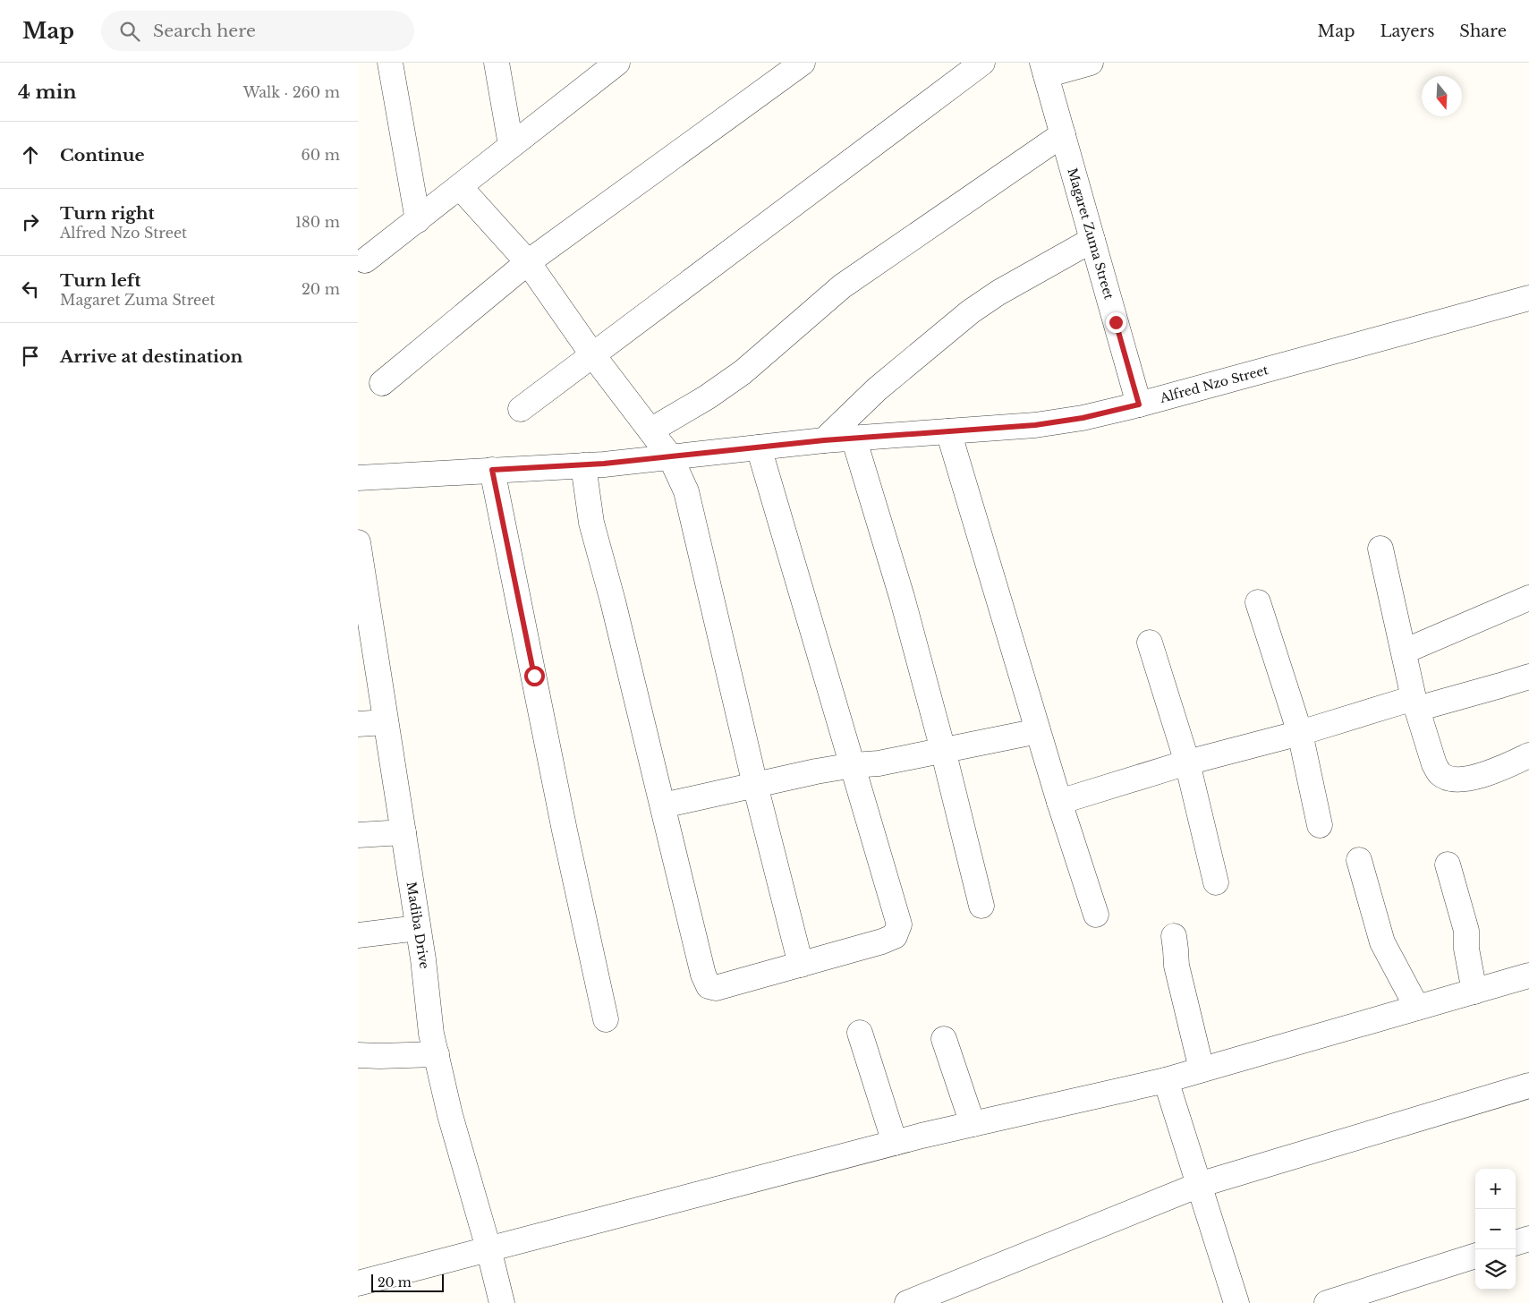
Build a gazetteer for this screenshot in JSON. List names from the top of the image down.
{
  "streets": {
    "street": ["Magaret Zuma Street", "Alfred Nzo Street", "Madiba Drive"]
  },
  "crossings": [
    ["Magaret Zuma Street", "Alfred Nzo Street"]
  ],
  "scale_bar": "20 m",
  "north": "bottom",
  "page": {
    "header": "Map",
    "search": "Search here",
    "nav": ["Map", "Layers", "Share"],
    "heading": ["4 min", "Walk · 260 m"],
    "list": [
      ["Continue", "60 m"],
      ["Turn right", "Alfred Nzo Street", "180 m"],
      ["Turn left", "Magaret Zuma Street", "20 m"],
      "Arrive at destination"
    ],
    "map_buttons": ["+", "−"],
    "scale": "20 m"
  }
}
